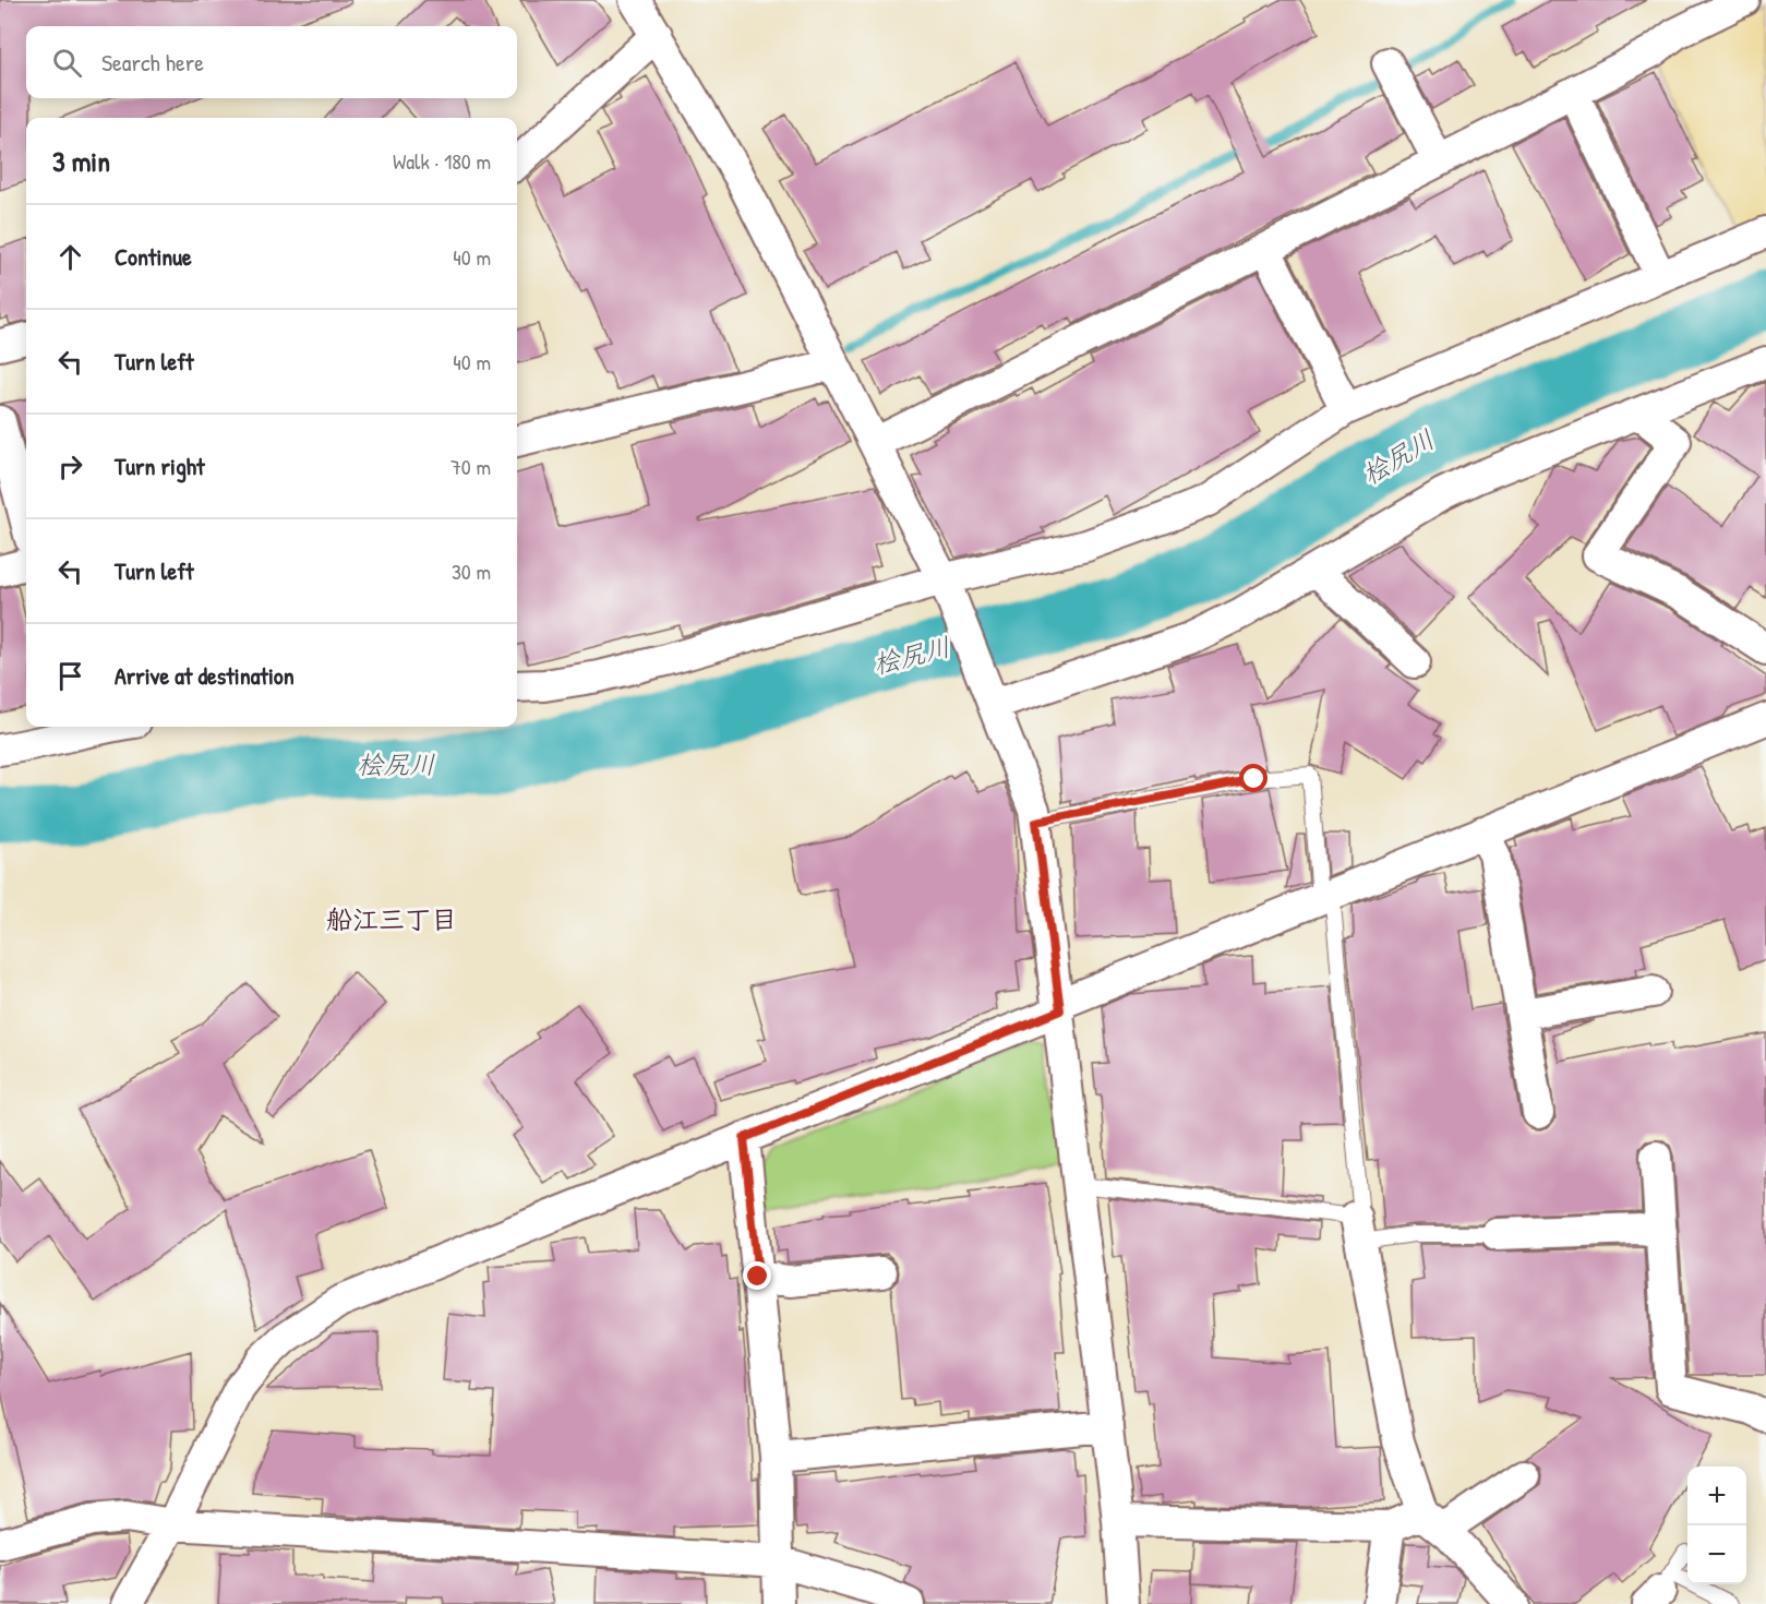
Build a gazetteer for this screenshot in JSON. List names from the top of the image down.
{
  "districts": ["船江三丁目"],
  "water": ["桧尻川"],
  "page": {
    "search": "Search here",
    "heading": ["3 min", "Walk · 180 m"],
    "list": [
      ["Continue", "40 m"],
      ["Turn left", "40 m"],
      ["Turn right", "70 m"],
      ["Turn left", "30 m"],
      "Arrive at destination"
    ],
    "map_buttons": ["+", "−"]
  }
}
